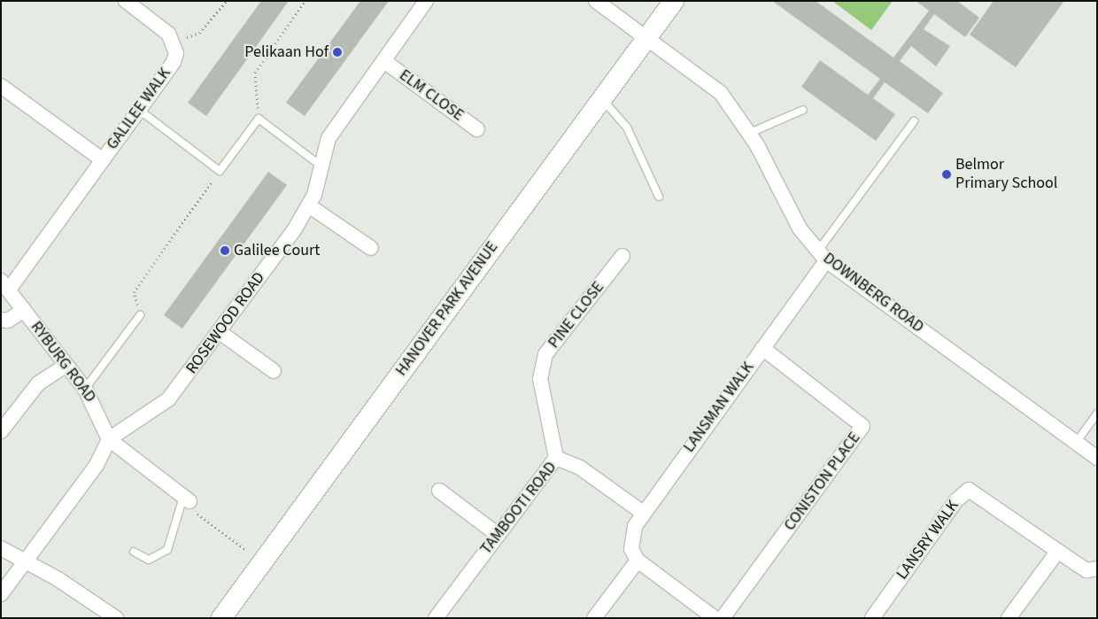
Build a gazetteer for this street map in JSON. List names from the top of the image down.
{
  "streets": {
    "street": [
      "ELM CLOSE",
      "GALILEE WALK",
      "DOWNBERG ROAD",
      "HANOVER PARK AVENUE",
      "PINE CLOSE",
      "ROSEWOOD ROAD",
      "RYBURG ROAD",
      "LANSMAN WALK",
      "CONISTON PLACE",
      "TAMBOOTI ROAD",
      "LANSRY WALK"
    ]
  },
  "crossings": [
    ["ELM CLOSE", "ROSEWOOD ROAD"],
    ["GALILEE WALK", "RYBURG ROAD"],
    ["DOWNBERG ROAD", "HANOVER PARK AVENUE"],
    ["DOWNBERG ROAD", "LANSMAN WALK"],
    ["PINE CLOSE", "TAMBOOTI ROAD"],
    ["ROSEWOOD ROAD", "RYBURG ROAD"],
    ["LANSMAN WALK", "CONISTON PLACE"],
    ["LANSMAN WALK", "TAMBOOTI ROAD"]
  ],
  "places": ["Pelikaan Hof", "Belmor Primary School", "Galilee Court"]
}
